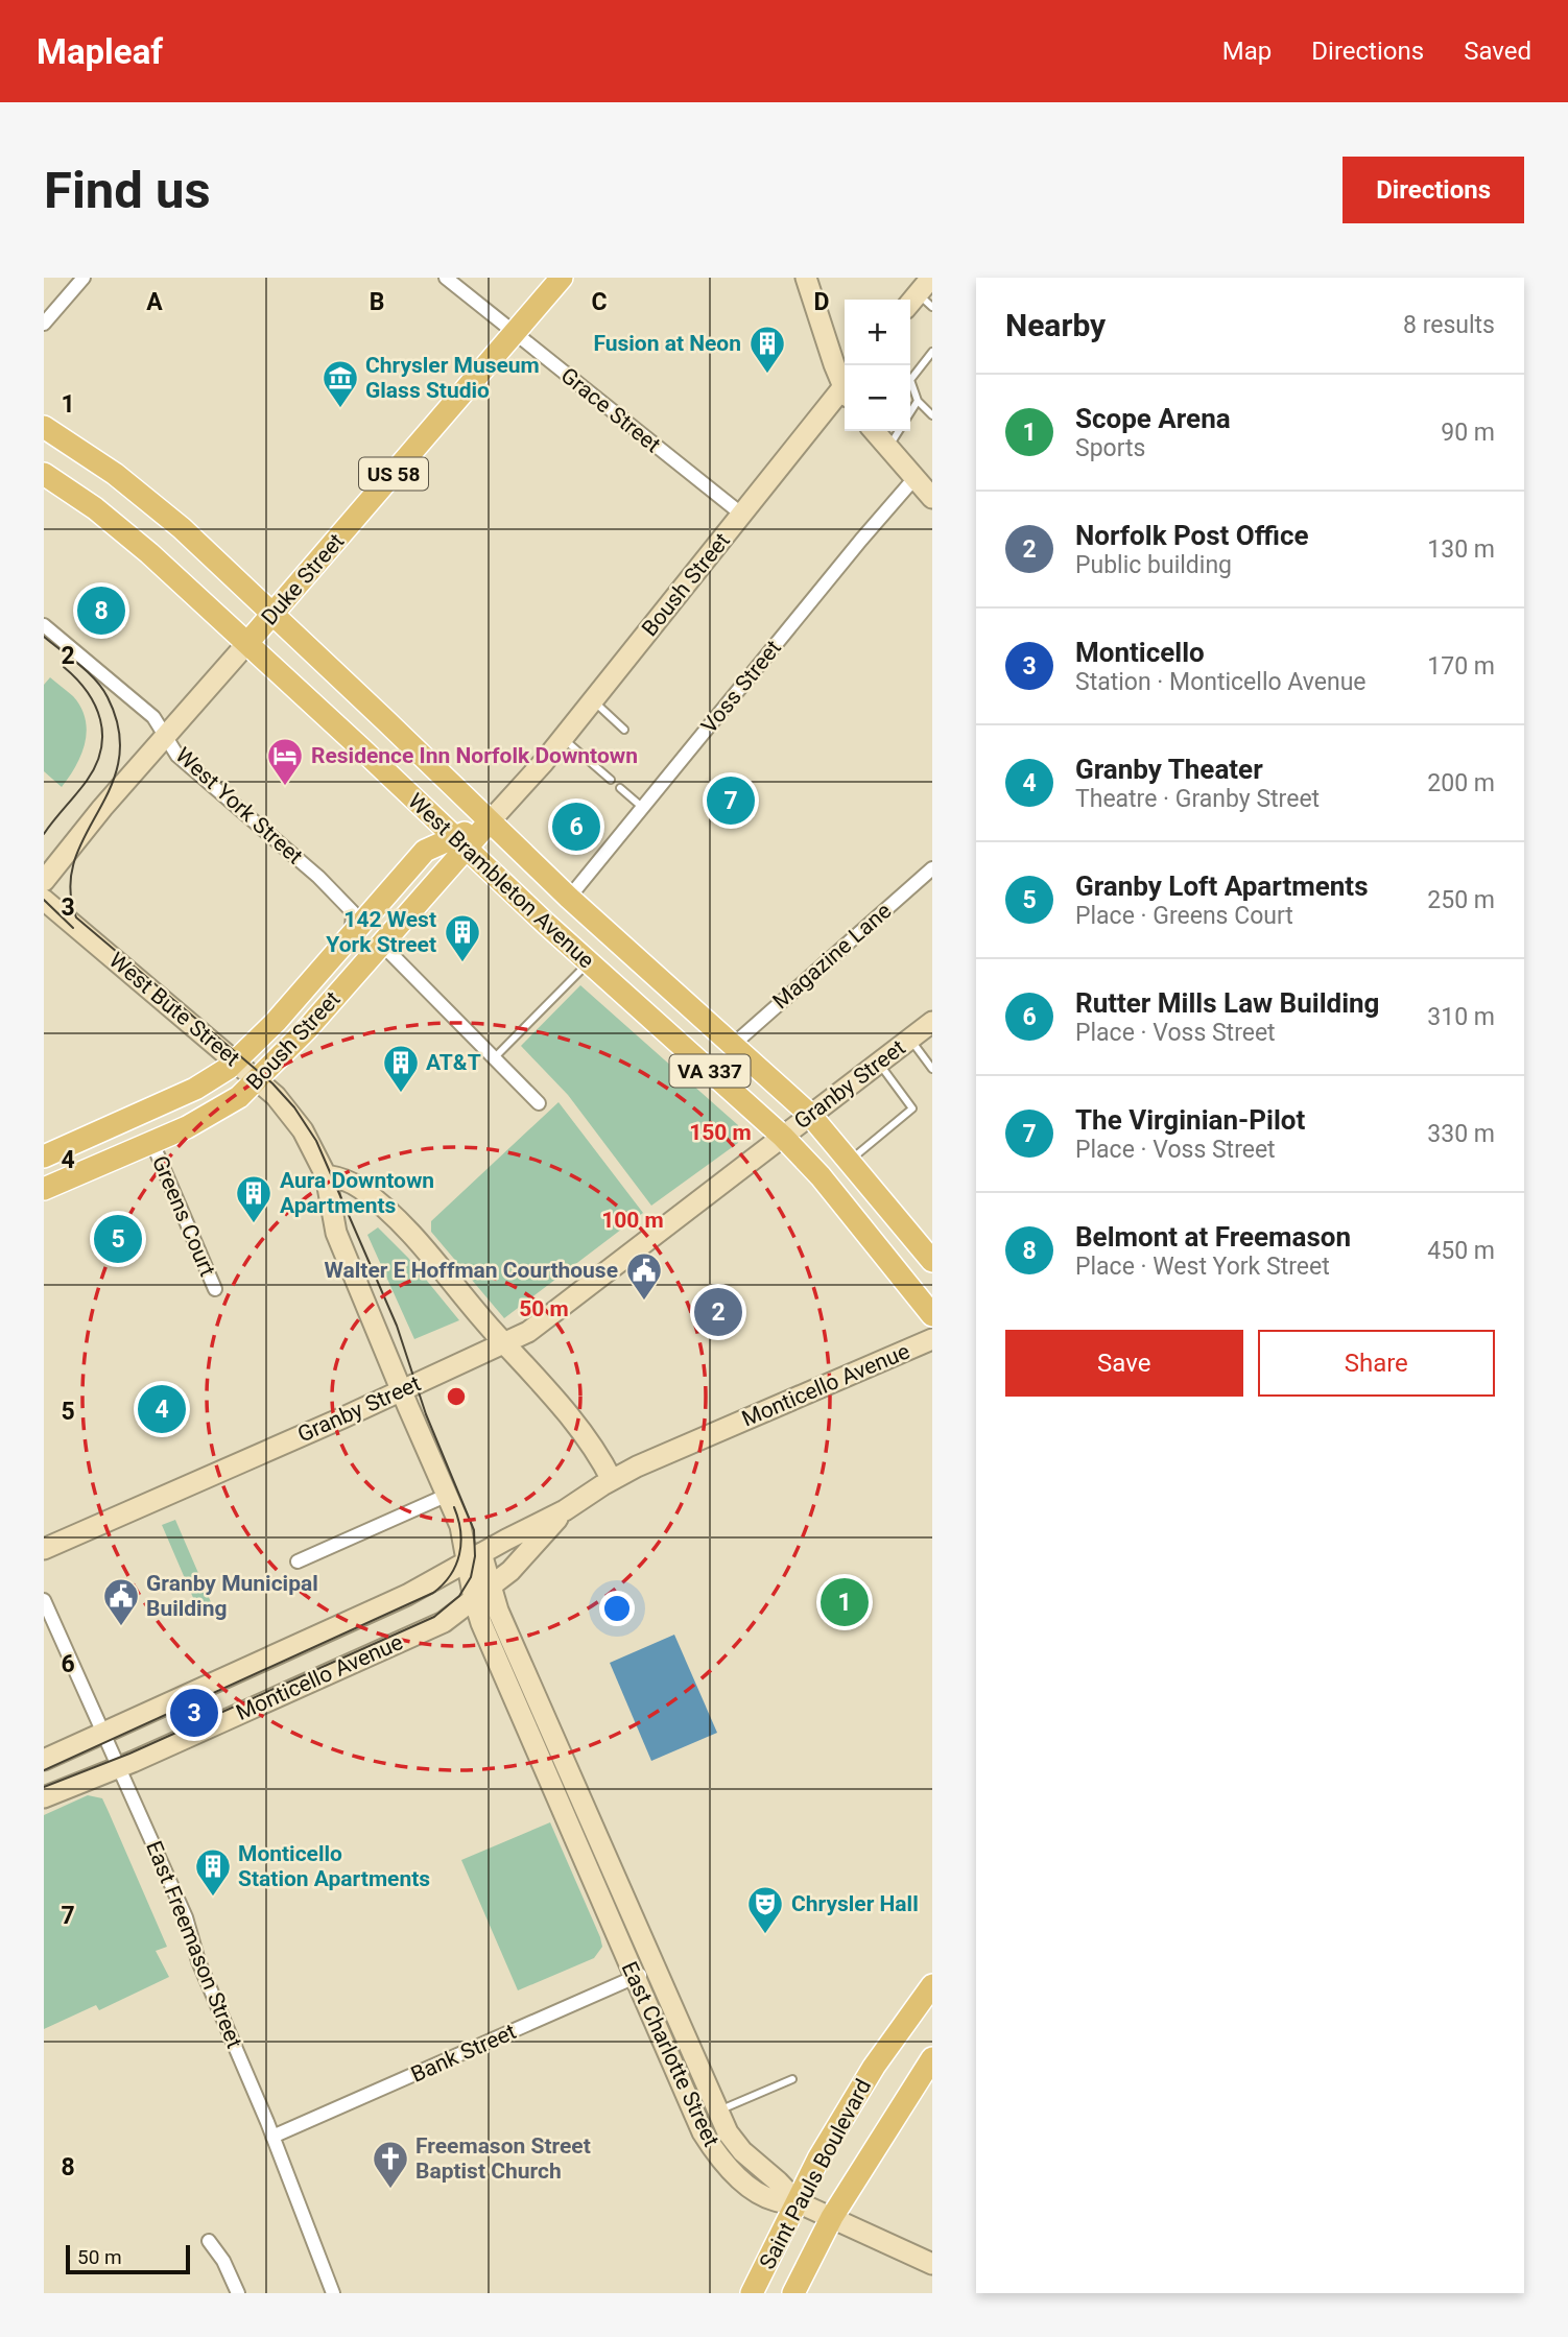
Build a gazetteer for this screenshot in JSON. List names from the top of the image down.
{
  "streets": {
    "main road": [
      "US 58",
      "Duke Street",
      "Boush Street",
      "West Brambleton Avenue",
      "VA 337",
      "Saint Pauls Boulevard"
    ],
    "street": [
      "Grace Street",
      "Voss Street",
      "West York Street",
      "Magazine Lane",
      "West Bute Street",
      "Granby Street",
      "Greens Court",
      "Monticello Avenue",
      "East Freemason Street",
      "Bank Street",
      "East Charlotte Street"
    ]
  },
  "crossings": [
    ["Grace Street", "Duke Street"],
    ["Grace Street", "Boush Street"],
    ["Duke Street", "West York Street"],
    ["Duke Street", "West Brambleton Avenue"],
    ["Boush Street", "West York Street"],
    ["Boush Street", "West Brambleton Avenue"],
    ["Boush Street", "West Bute Street"],
    ["Boush Street", "Greens Court"],
    ["Voss Street", "West Brambleton Avenue"],
    ["West Brambleton Avenue", "Magazine Lane"],
    ["West Brambleton Avenue", "Granby Street"],
    ["West Bute Street", "Granby Street"],
    ["West Bute Street", "East Charlotte Street"],
    ["Granby Street", "East Charlotte Street"],
    ["Monticello Avenue", "East Freemason Street"],
    ["Monticello Avenue", "East Charlotte Street"],
    ["East Freemason Street", "Bank Street"],
    ["Bank Street", "East Charlotte Street"],
    ["East Charlotte Street", "Saint Pauls Boulevard"]
  ],
  "places": {
    "building": [
      "Fusion at Neon",
      "142 West York Street",
      "AT&T",
      "Aura Downtown Apartments",
      "Monticello Station Apartments"
    ],
    "museum": ["Chrysler Museum Glass Studio"],
    "hotel": ["Residence Inn Norfolk Downtown"],
    "public building": ["Walter E Hoffman Courthouse", "Granby Municipal Building"],
    "theatre": ["Chrysler Hall"],
    "church": ["Freemason Street Baptist Church"]
  },
  "scale_bar": "50 m",
  "page": {
    "header": "Mapleaf",
    "nav": ["Map", "Directions", "Saved"],
    "buttons": [
      "Directions",
      ["Save", "Share"]
    ],
    "title": "Find us",
    "heading": ["Nearby", "8 results"],
    "map_buttons": ["+", "−"],
    "list": [
      {
        "mark": "1",
        "name": "Scope Arena",
        "note": "Sports",
        "value": "90 m"
      },
      {
        "mark": "2",
        "name": "Norfolk Post Office",
        "note": "Public building",
        "value": "130 m"
      },
      {
        "mark": "3",
        "name": "Monticello",
        "note": "Station · Monticello Avenue",
        "value": "170 m"
      },
      {
        "mark": "4",
        "name": "Granby Theater",
        "note": "Theatre · Granby Street",
        "value": "200 m"
      },
      {
        "mark": "5",
        "name": "Granby Loft Apartments",
        "note": "Place · Greens Court",
        "value": "250 m"
      },
      {
        "mark": "6",
        "name": "Rutter Mills Law Building",
        "note": "Place · Voss Street",
        "value": "310 m"
      },
      {
        "mark": "7",
        "name": "The Virginian-Pilot",
        "note": "Place · Voss Street",
        "value": "330 m"
      },
      {
        "mark": "8",
        "name": "Belmont at Freemason",
        "note": "Place · West York Street",
        "value": "450 m"
      }
    ],
    "pins": [
      "8",
      "7",
      "6",
      "5",
      "2",
      "4",
      "1",
      "3"
    ],
    "scale": "50 m"
  },
  "grid": {
    "columns": [
      "A",
      "B",
      "C",
      "D"
    ],
    "rows": [
      "1",
      "2",
      "3",
      "4",
      "5",
      "6",
      "7",
      "8"
    ]
  },
  "rings": ["150 m", "100 m", "50 m"]
}
